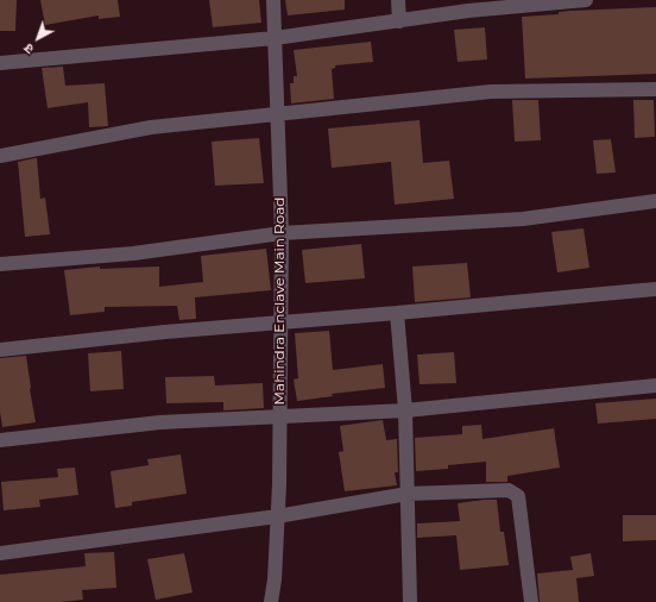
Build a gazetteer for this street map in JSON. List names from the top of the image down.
{
  "streets": {
    "street": ["Mahindra Enclave Main Road"]
  },
  "north": "bottom left"
}
